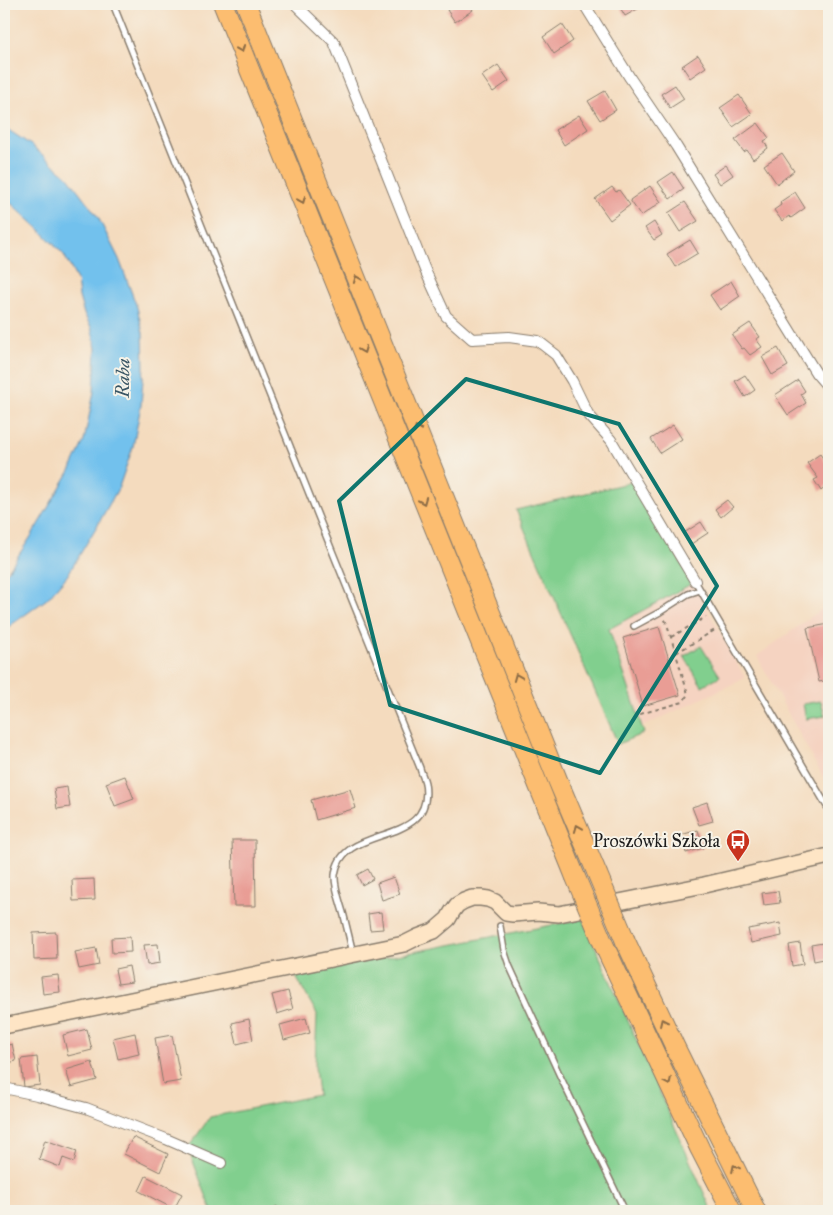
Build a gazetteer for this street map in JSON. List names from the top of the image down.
{
  "water": ["Raba"],
  "places": {
    "bus stop": ["Proszówki Szkoła"]
  }
}
